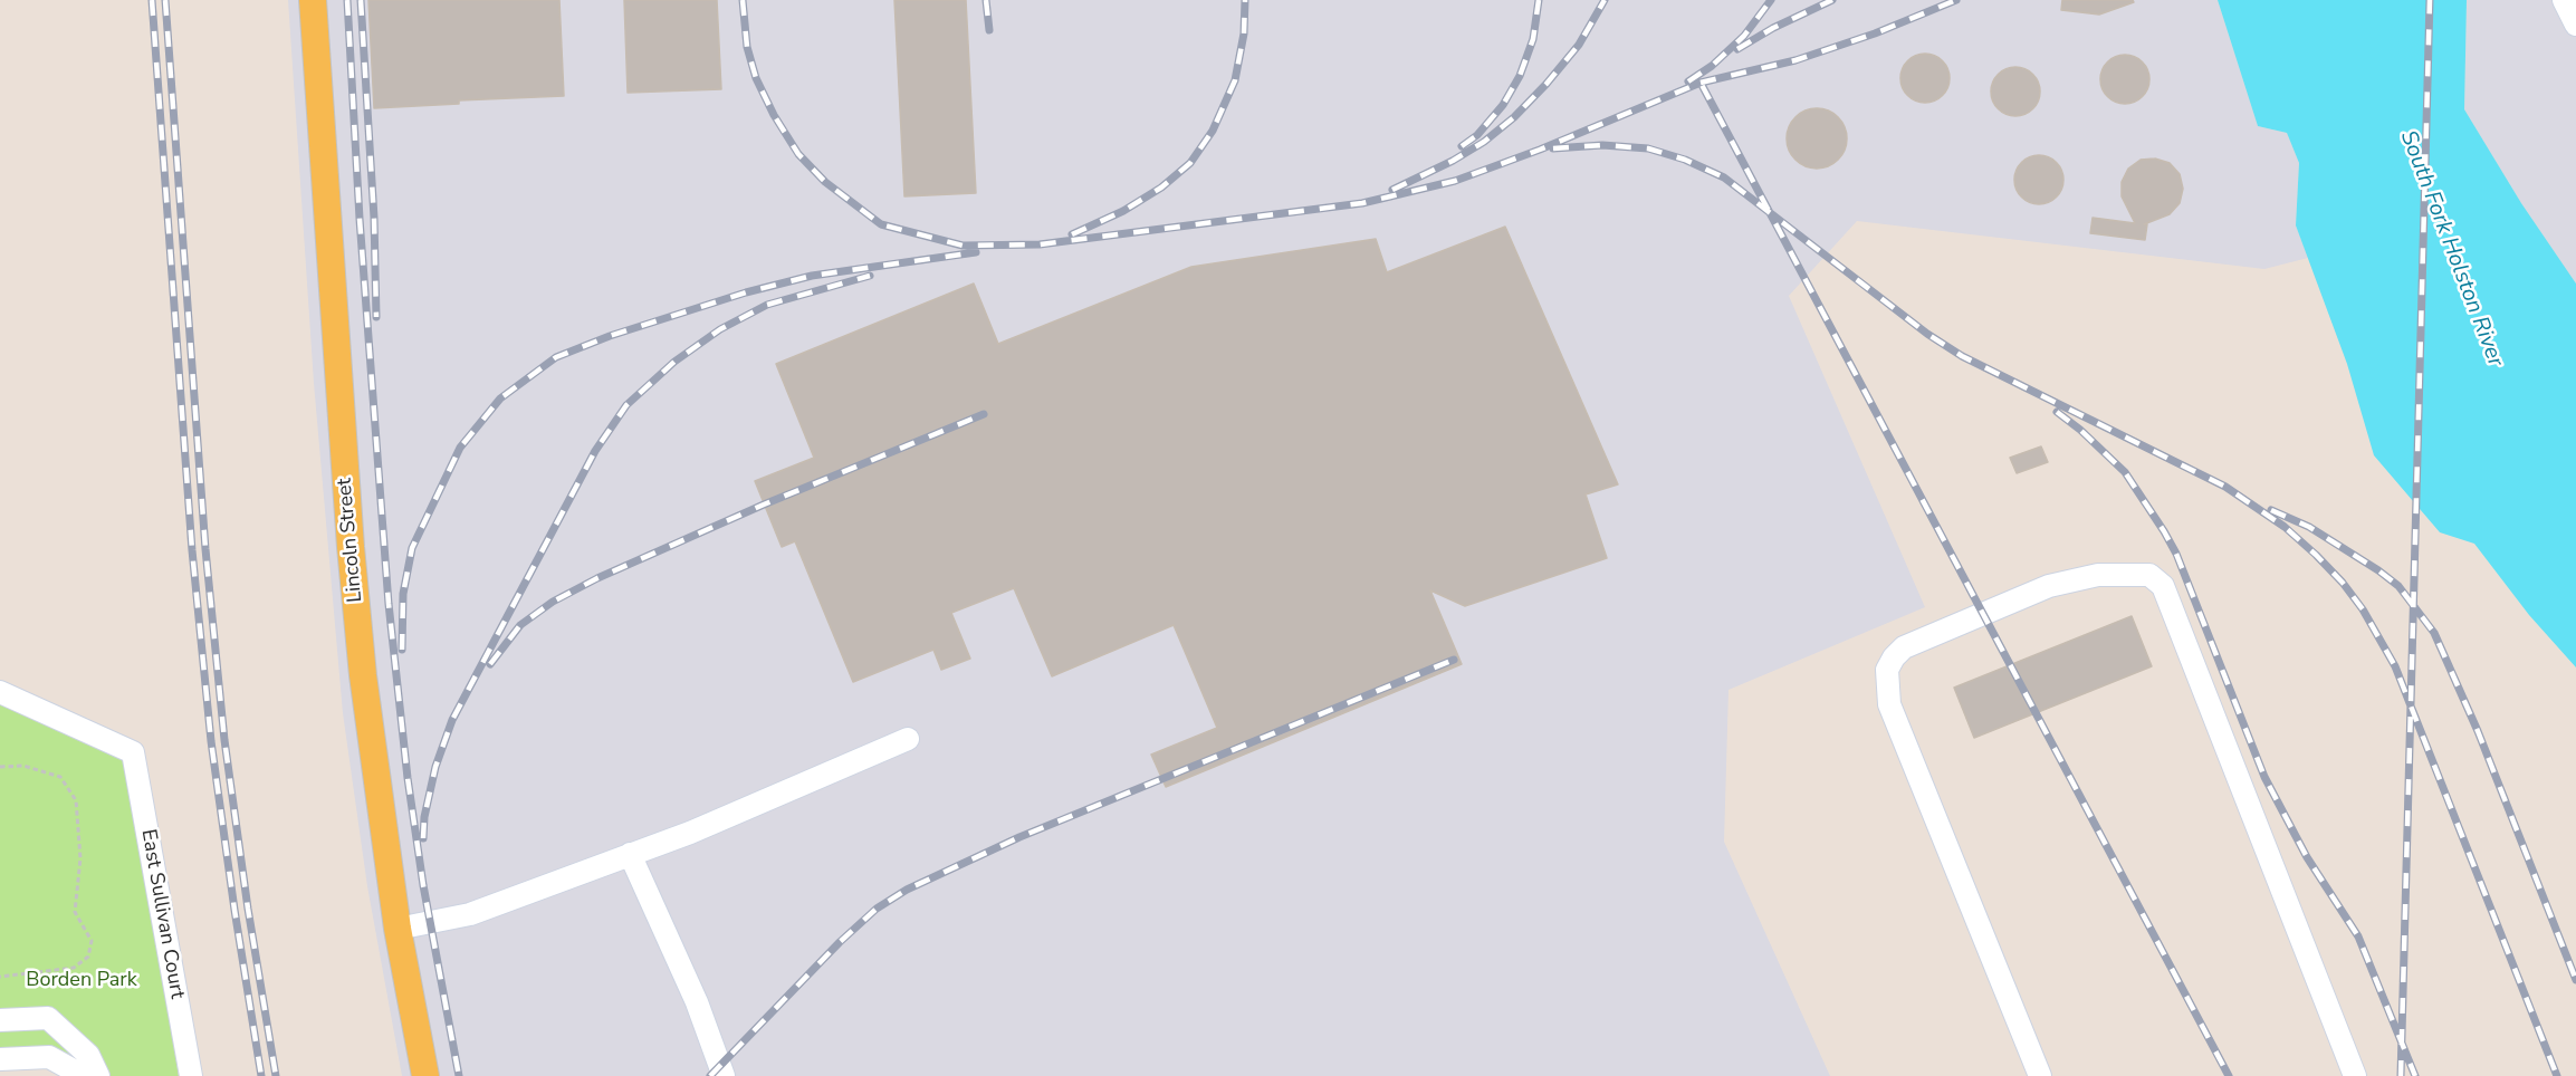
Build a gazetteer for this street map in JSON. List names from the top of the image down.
{
  "streets": {
    "main road": ["Lincoln Street"],
    "street": ["East Sullivan Court"]
  },
  "water": ["South Fork Holston River"],
  "parks": ["Borden Park"]
}
